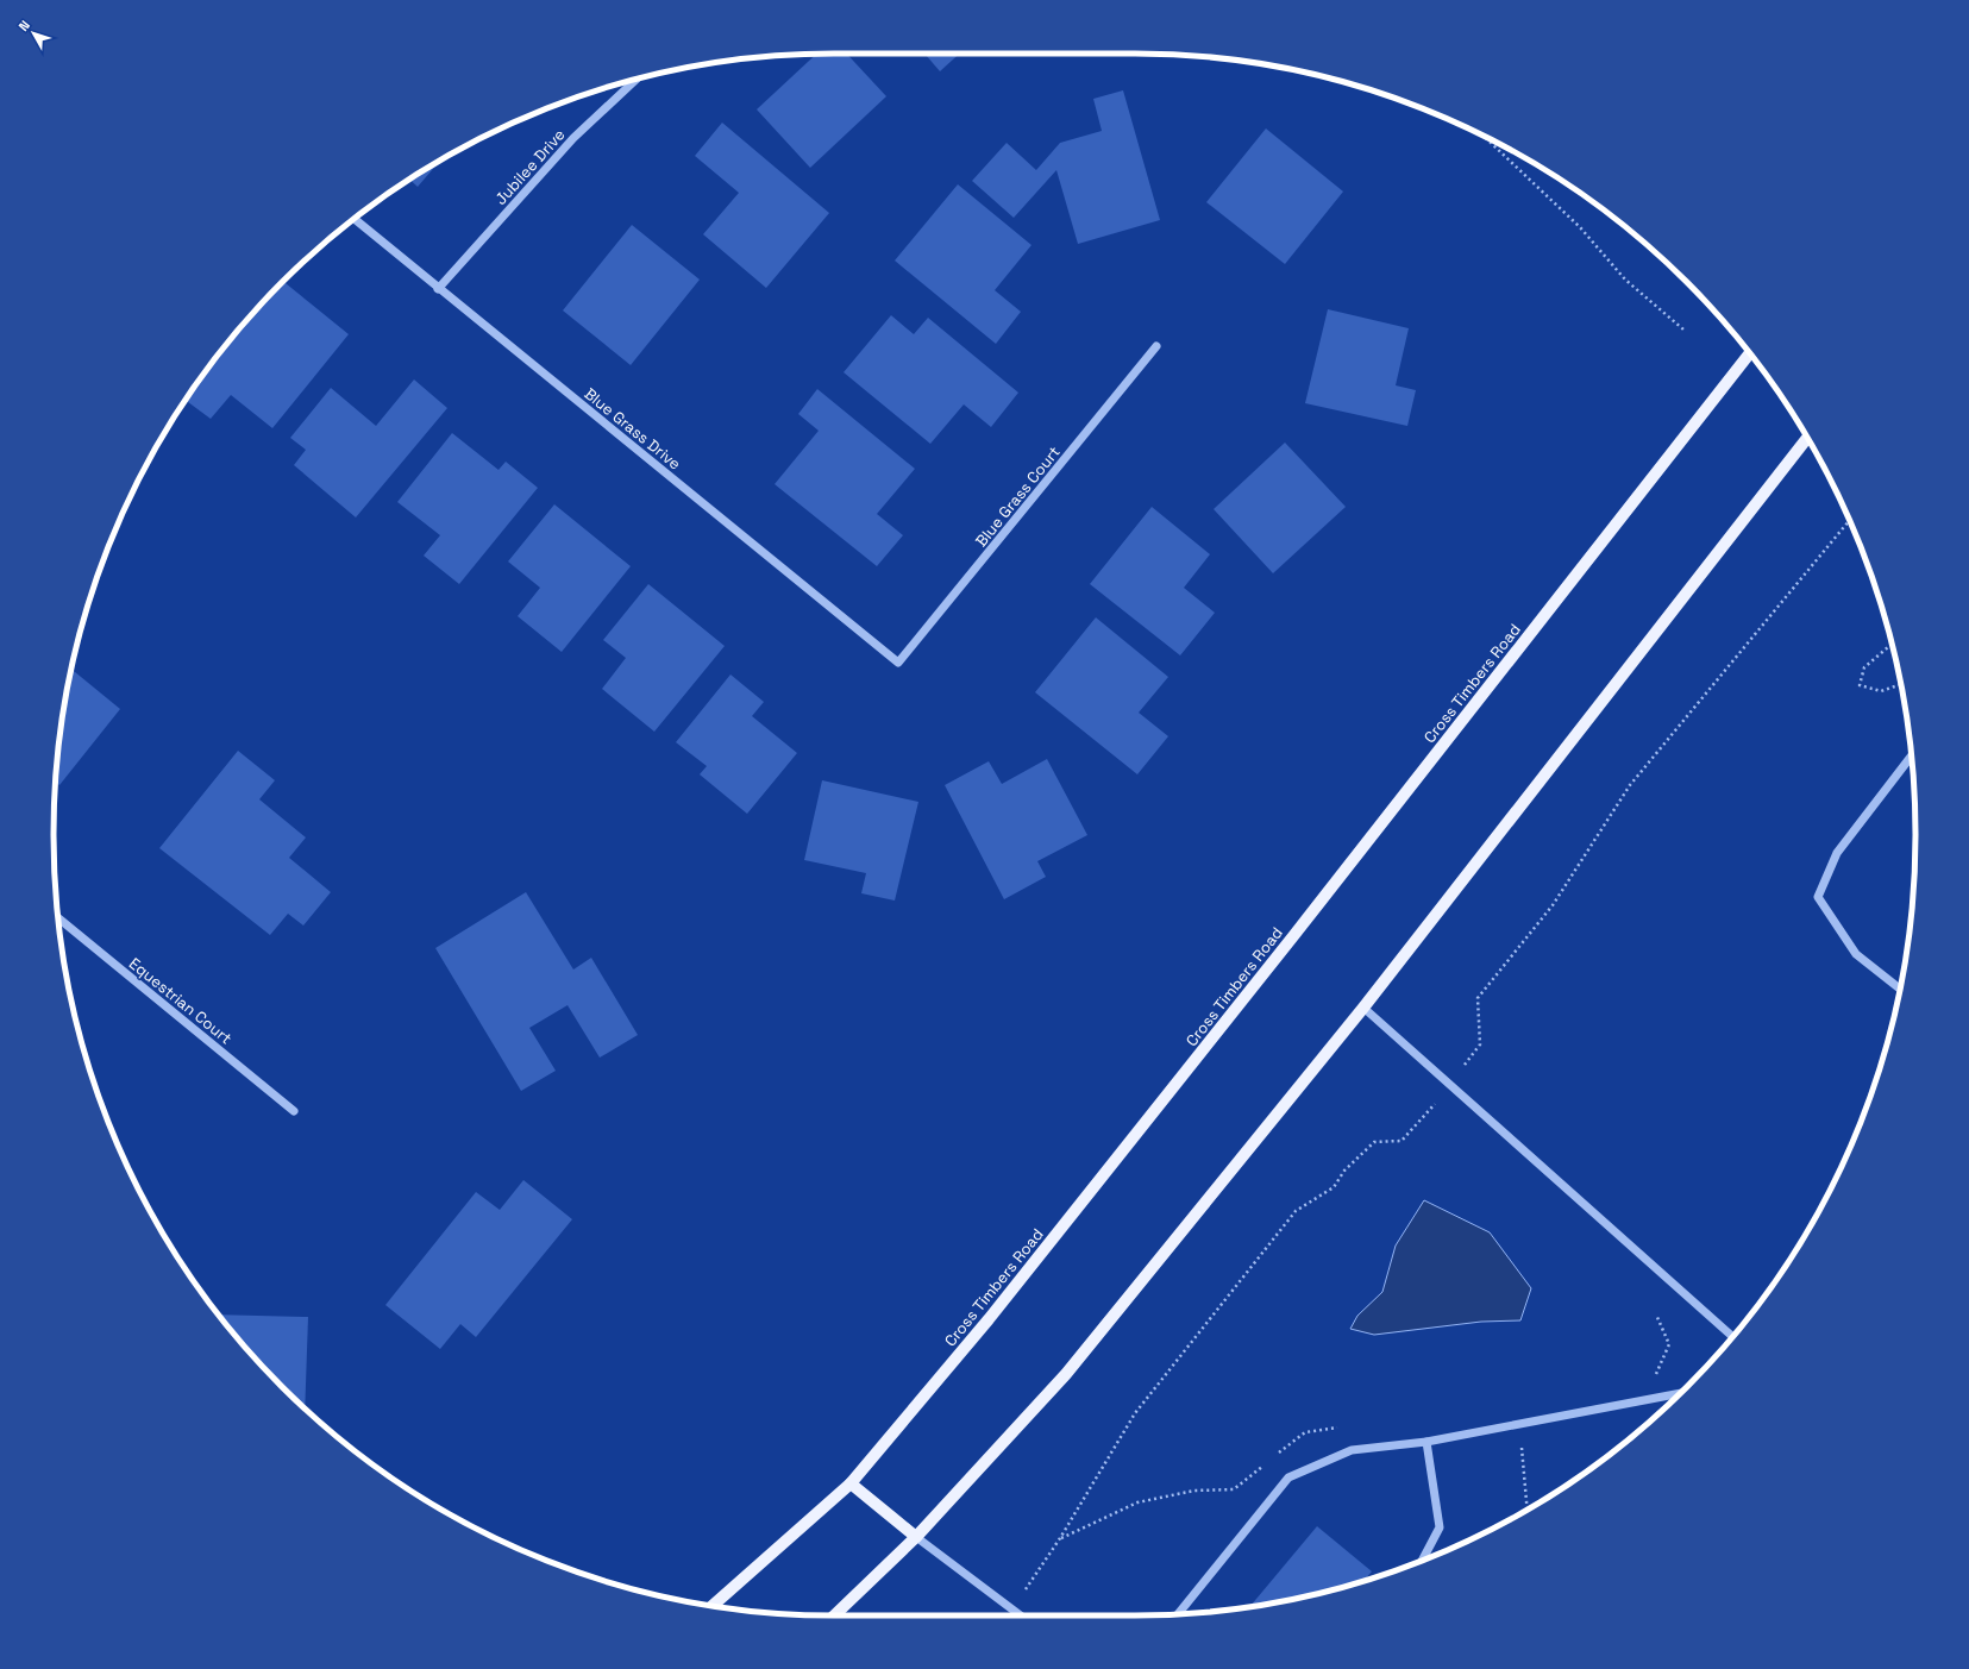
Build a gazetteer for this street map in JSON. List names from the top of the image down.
{
  "streets": {
    "main road": ["Cross Timbers Road"],
    "street": [
      "Jubilee Drive",
      "Blue Grass Drive",
      "Blue Grass Court",
      "Equestrian Court"
    ]
  },
  "crossings": [
    ["Jubilee Drive", "Blue Grass Drive"],
    ["Blue Grass Drive", "Blue Grass Court"]
  ],
  "north": "top left"
}
